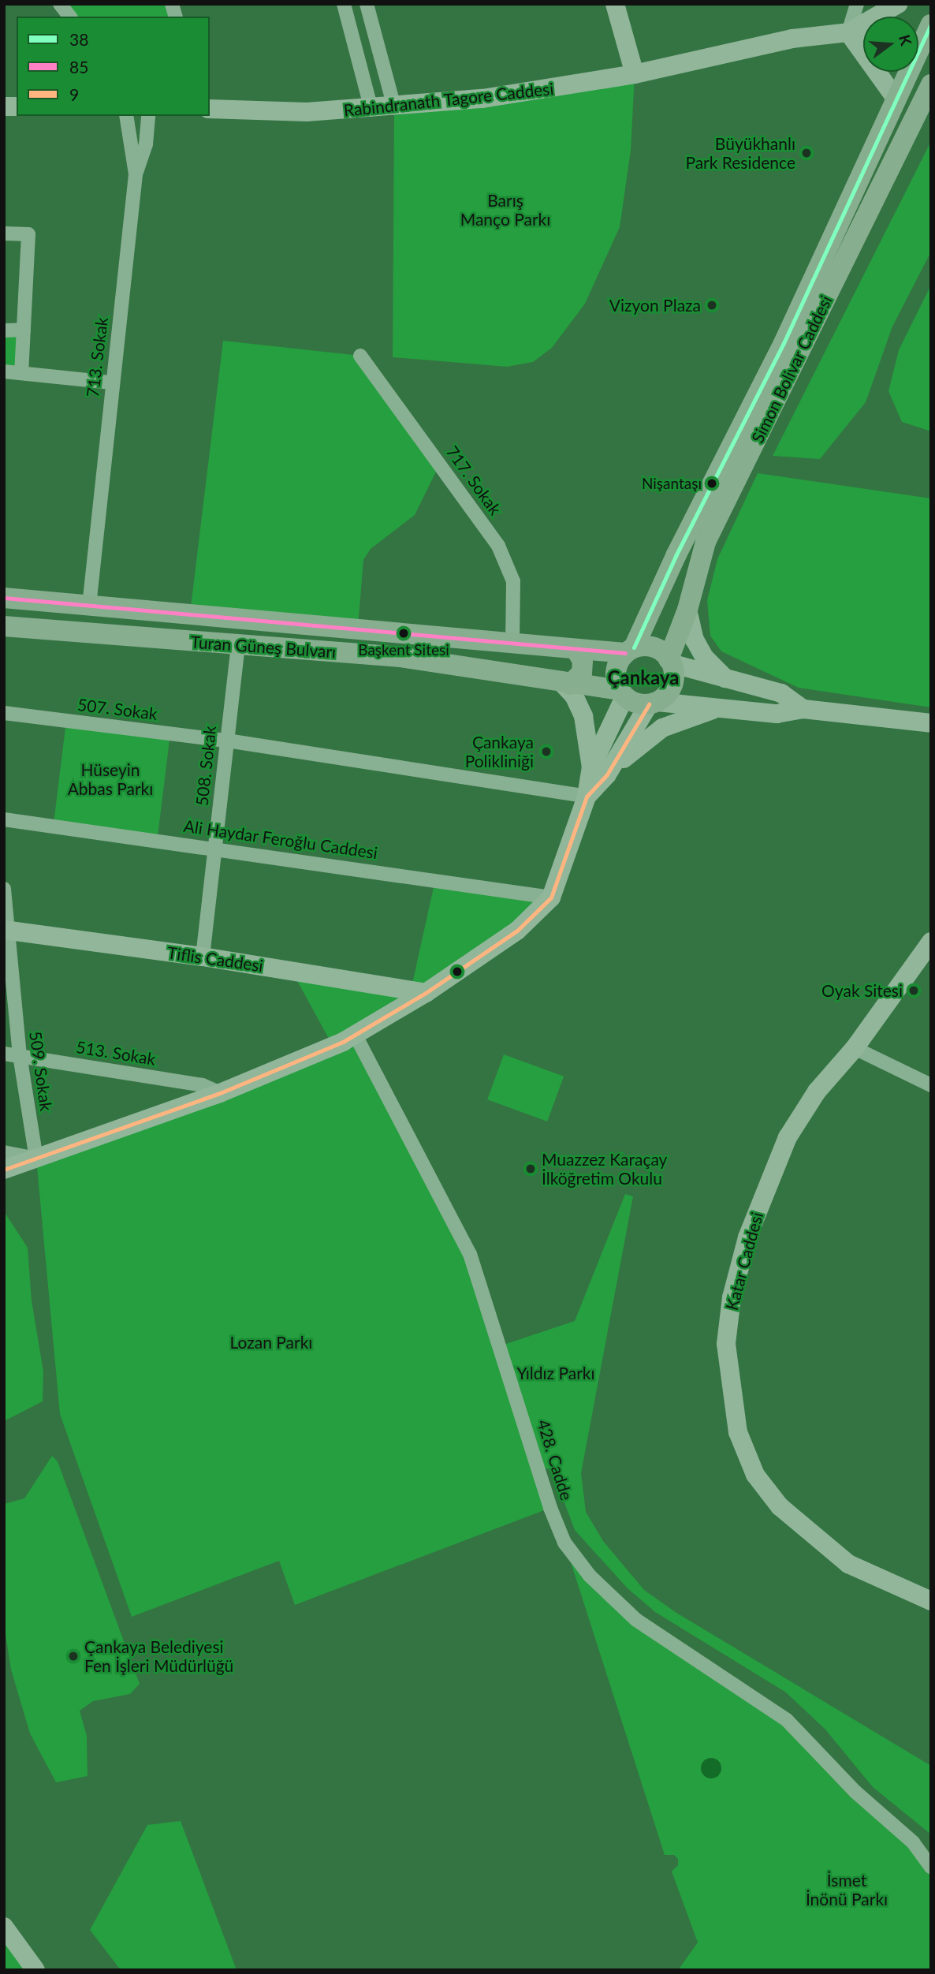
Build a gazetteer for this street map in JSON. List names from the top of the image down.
{
  "streets": {
    "main road": [
      "Rabindranath Tagore Caddesi",
      "Simon Bolivar Caddesi",
      "Turan Güneş Bulvarı",
      "Tiflis Caddesi",
      "Katar Caddesi"
    ],
    "street": [
      "713. Sokak",
      "717. Sokak",
      "507. Sokak",
      "508. Sokak",
      "Ali Haydar Feroğlu Caddesi",
      "513. Sokak",
      "509. Sokak",
      "428. Cadde"
    ]
  },
  "crossings": [
    ["713. Sokak", "Turan Güneş Bulvarı"],
    ["Simon Bolivar Caddesi", "Turan Güneş Bulvarı"],
    ["717. Sokak", "Turan Güneş Bulvarı"],
    ["Turan Güneş Bulvarı", "508. Sokak"],
    ["507. Sokak", "508. Sokak"],
    ["508. Sokak", "Ali Haydar Feroğlu Caddesi"],
    ["508. Sokak", "Tiflis Caddesi"],
    ["Tiflis Caddesi", "509. Sokak"],
    ["513. Sokak", "509. Sokak"]
  ],
  "districts": ["Çankaya"],
  "parks": [
    "Barış Manço Parkı",
    "Hüseyin Abbas Parkı",
    "Lozan Parkı",
    "Yıldız Parkı",
    "İsmet İnönü Parkı"
  ],
  "places": [
    "Büyükhanlı Park Residence",
    "Vizyon Plaza",
    "Nişantaşı",
    "Başkent Sitesi",
    "Çankaya Polikliniği",
    "Oyak Sitesi",
    "Muazzez Karaçay İlköğretim Okulu",
    "Çankaya Belediyesi Fen İşleri Müdürlüğü"
  ],
  "lines": ["transit line 38", "transit line 85", "transit line 9"],
  "legend": ["38", "85", "9"],
  "north": "right"
}
